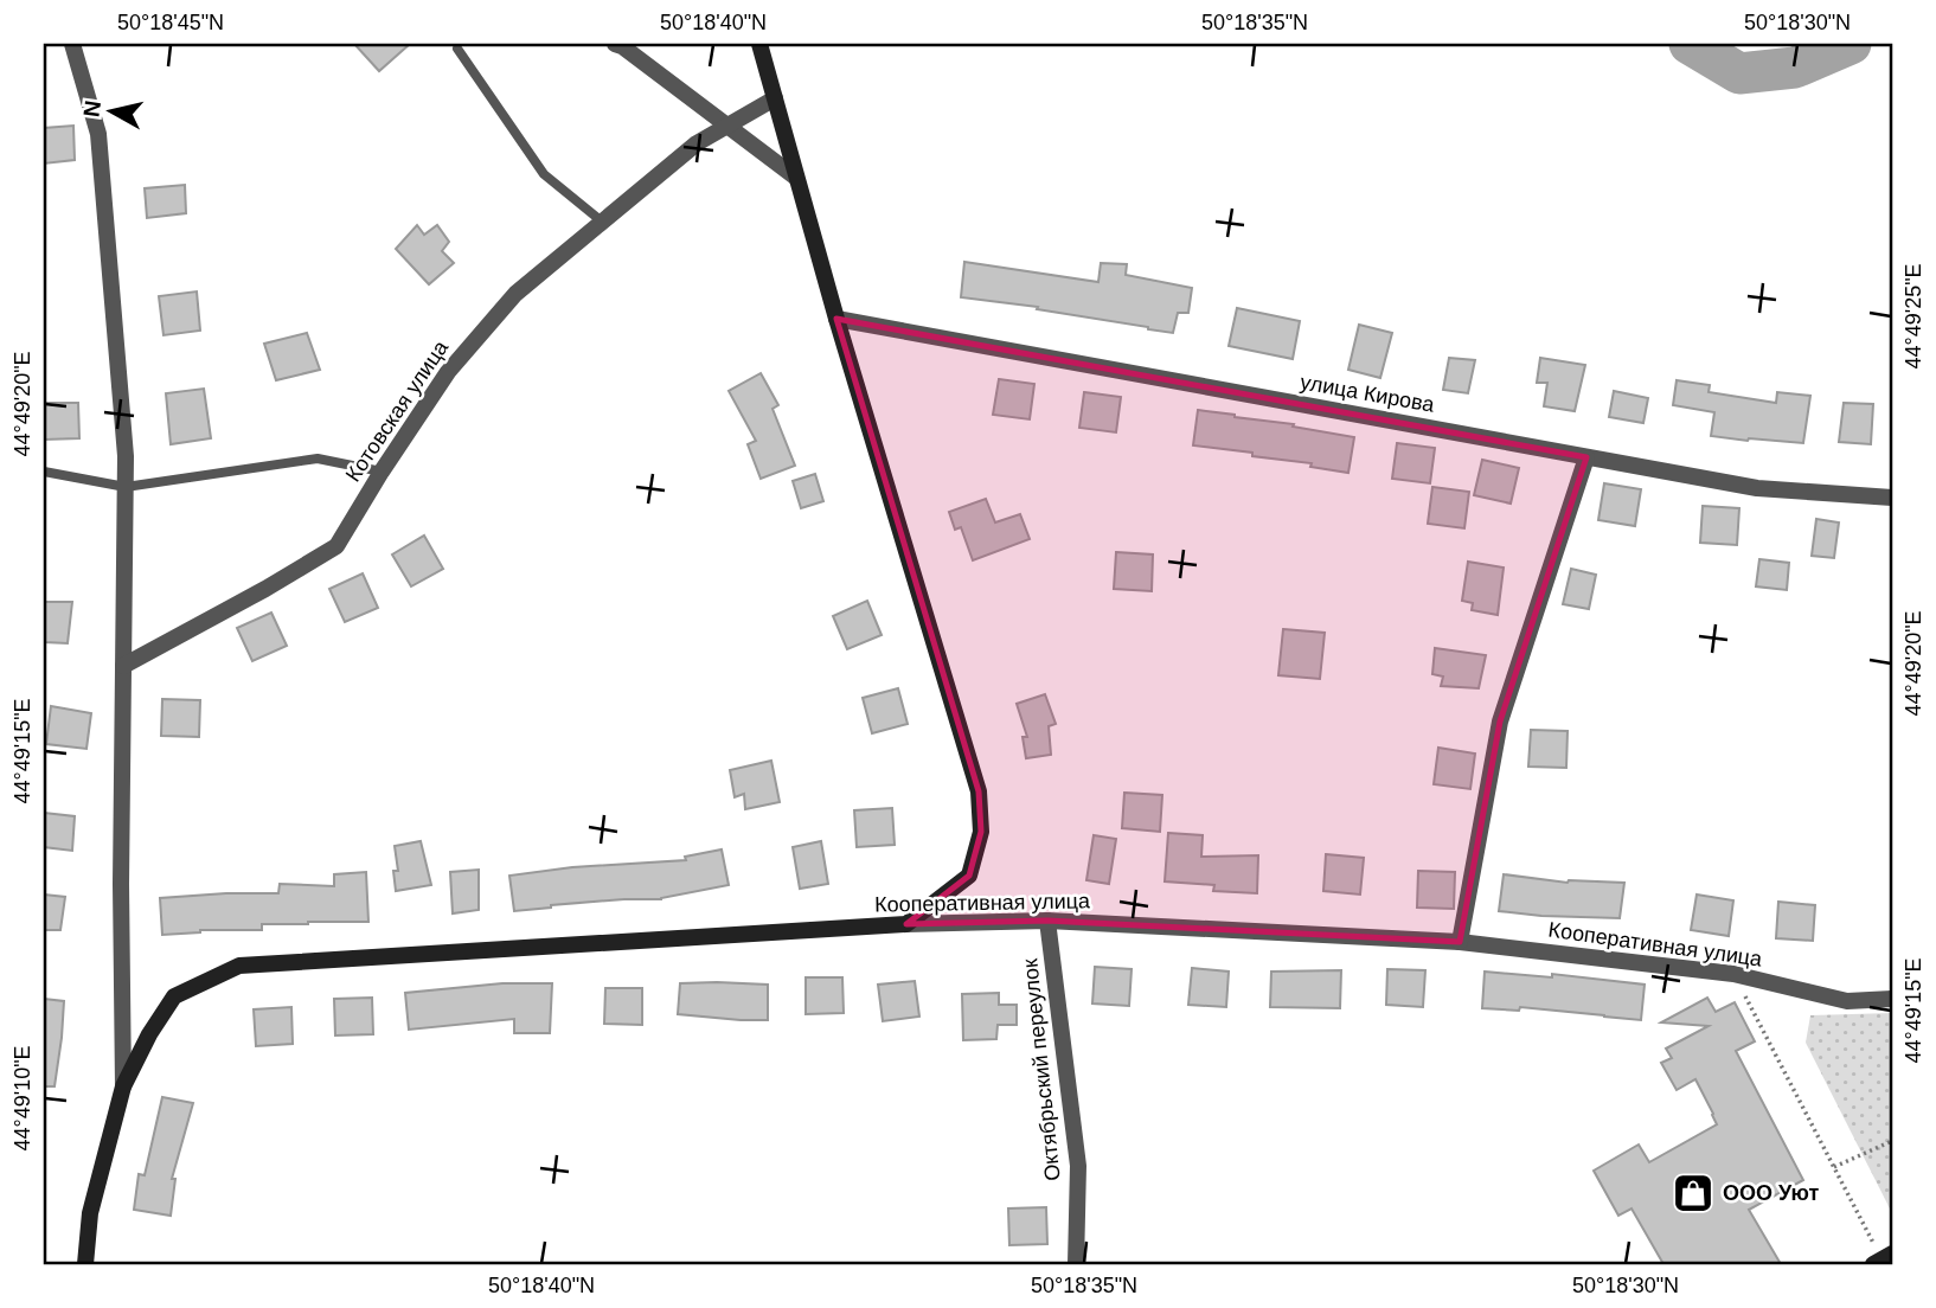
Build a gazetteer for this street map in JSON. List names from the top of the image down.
{
  "streets": {
    "street": [
      "улица Кирова",
      "Котовская улица",
      "Кооперативная улица",
      "Октябрьский переулок"
    ]
  },
  "crossings": [
    ["Кооперативная улица", "Октябрьский переулок"]
  ],
  "places": {
    "shop": ["ООО Уют"]
  },
  "north": "left",
  "coordinates": [
    "50°18'45\"N",
    "50°18'40\"N",
    "50°18'35\"N",
    "50°18'30\"N",
    "44°49'25\"E",
    "44°49'20\"E",
    "44°49'15\"E",
    "44°49'10\"E"
  ]
}
